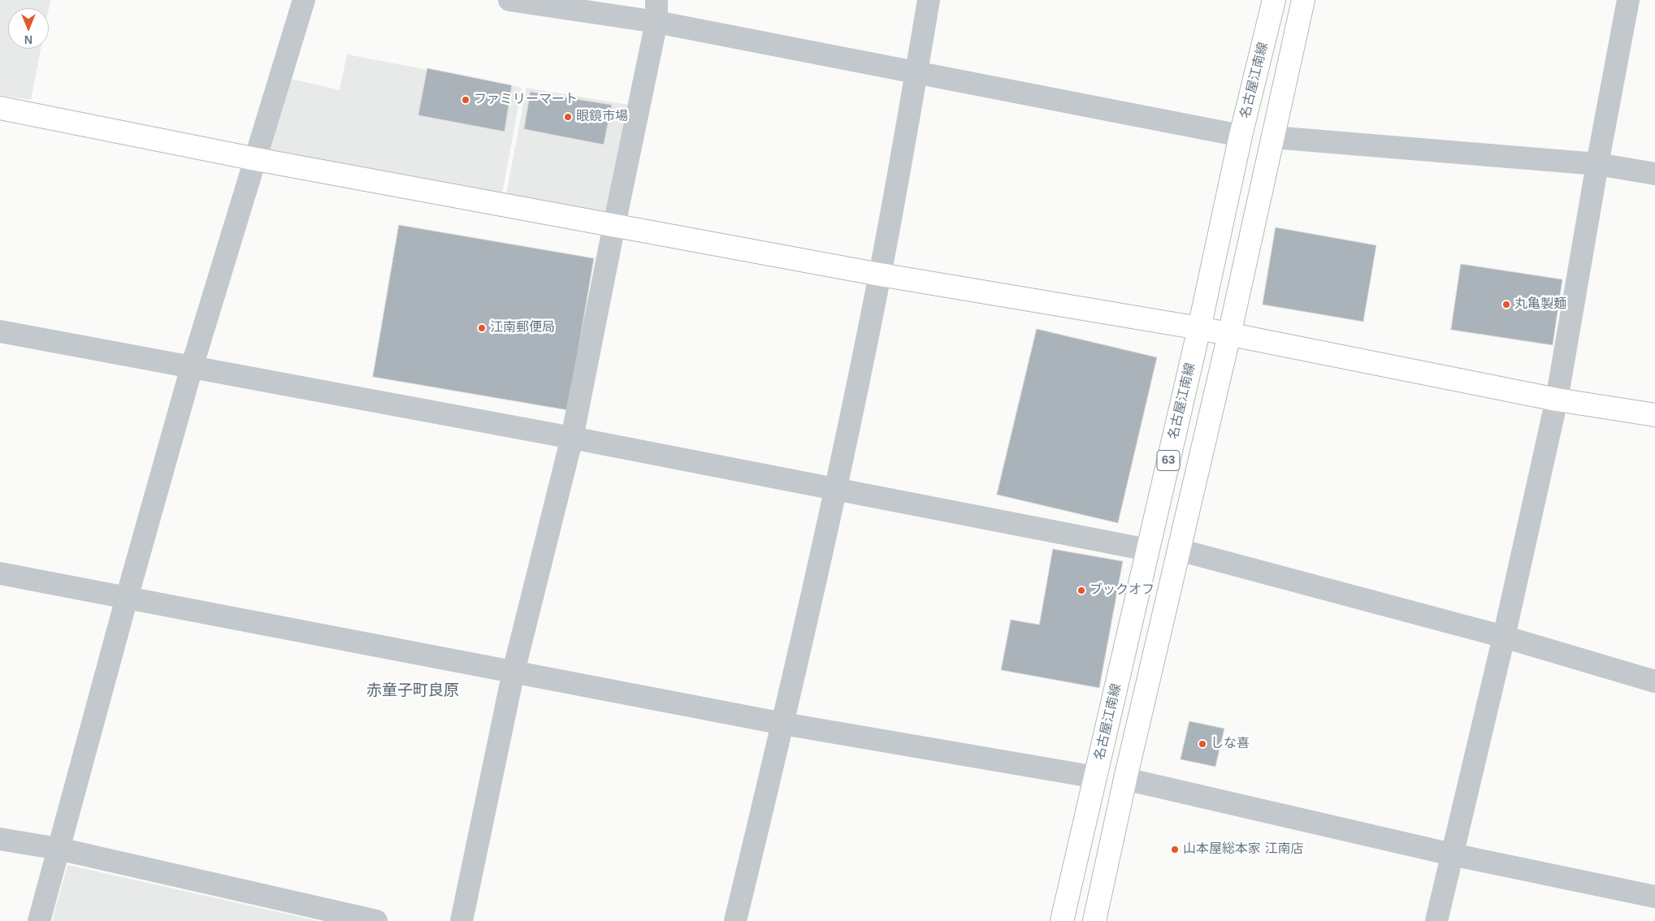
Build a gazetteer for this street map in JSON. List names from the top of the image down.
{
  "streets": {
    "main road": ["名古屋江南線", "63"]
  },
  "districts": ["赤童子町良原"],
  "places": [
    "ファミリーマート",
    "眼鏡市場",
    "丸亀製麺",
    "江南郵便局",
    "ブックオフ",
    "しな喜",
    "山本屋総本家 江南店"
  ],
  "north": "bottom"
}
